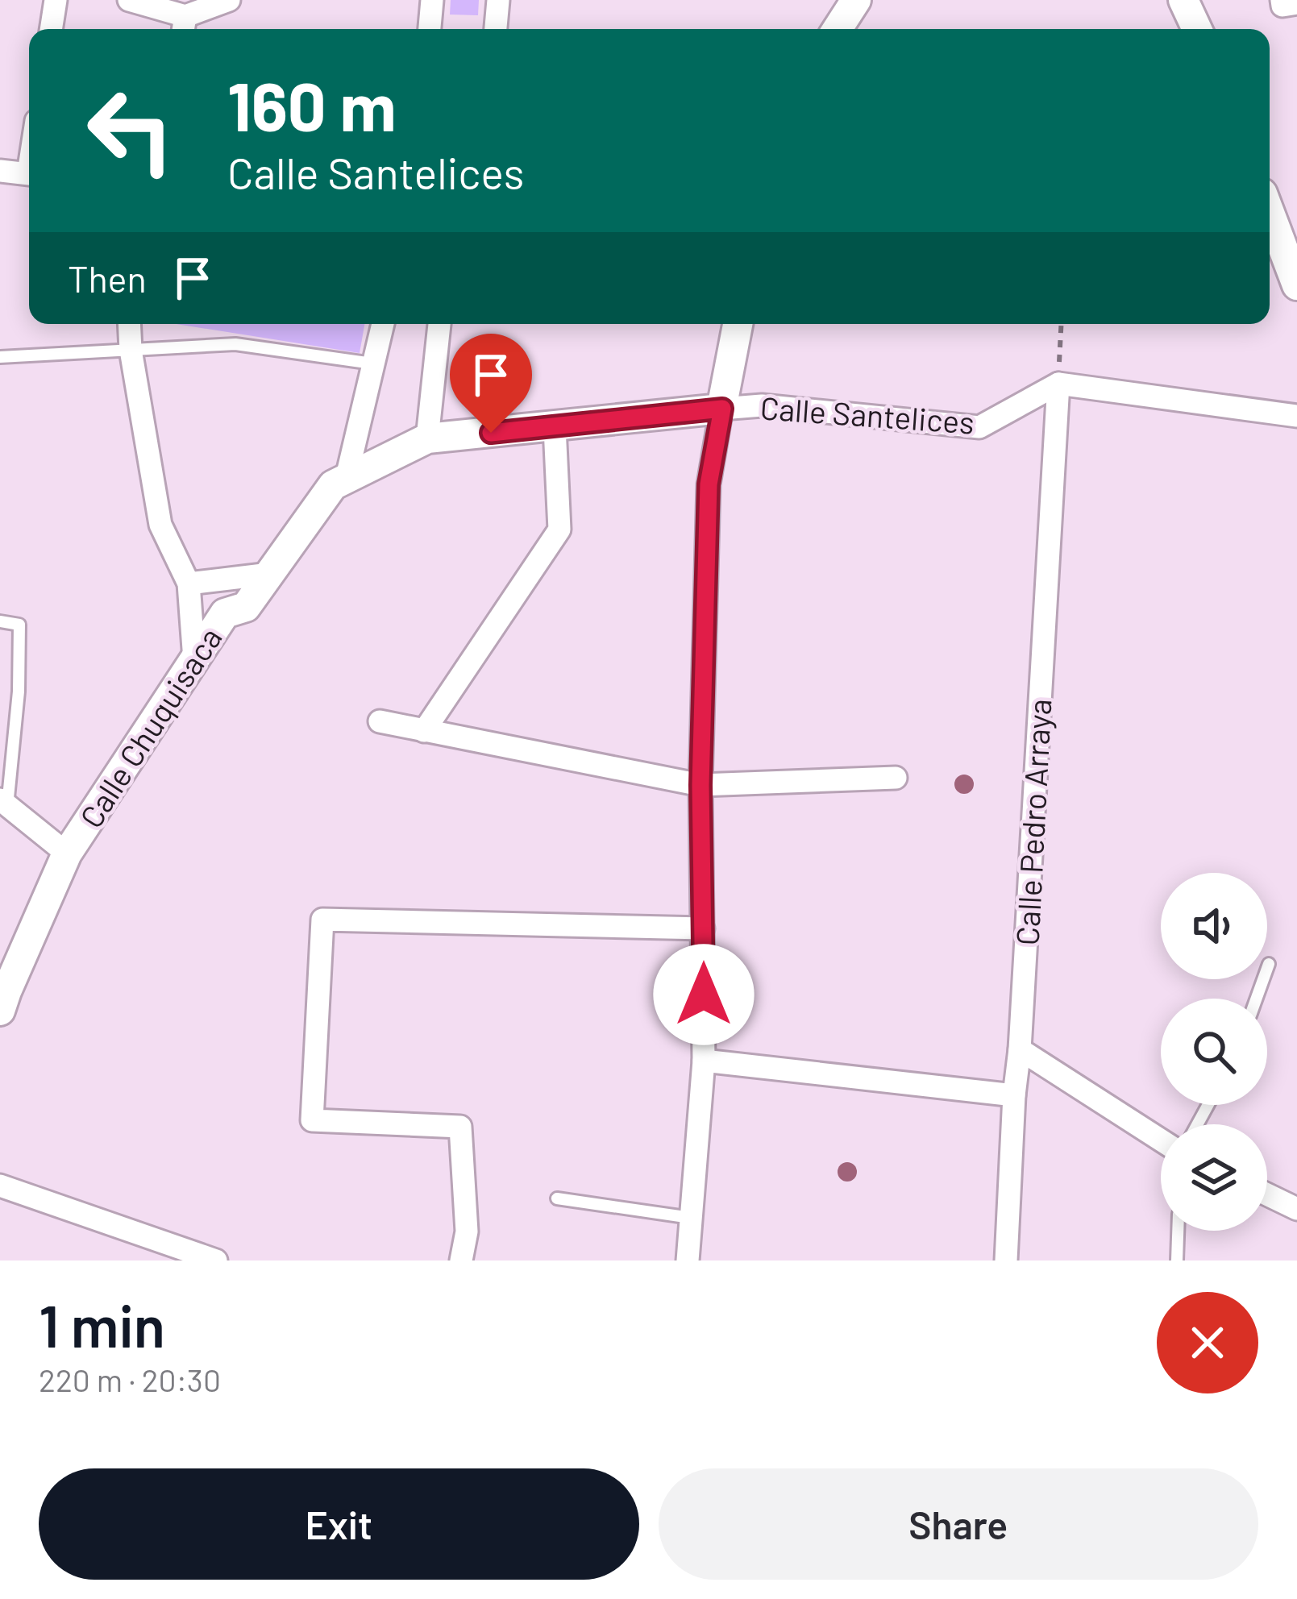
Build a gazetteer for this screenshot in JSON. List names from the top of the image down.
{
  "streets": {
    "main road": ["Calle Santelices", "Calle Chuquisaca"],
    "street": ["Calle Pedro Arraya"]
  },
  "crossings": [
    ["Calle Santelices", "Calle Chuquisaca"],
    ["Calle Santelices", "Calle Pedro Arraya"]
  ],
  "page": {
    "turn": ["160 m", "Calle Santelices"],
    "then": "Then",
    "heading": ["1 min", "220 m · 20:30"],
    "buttons": ["Exit", "Share"]
  }
}
